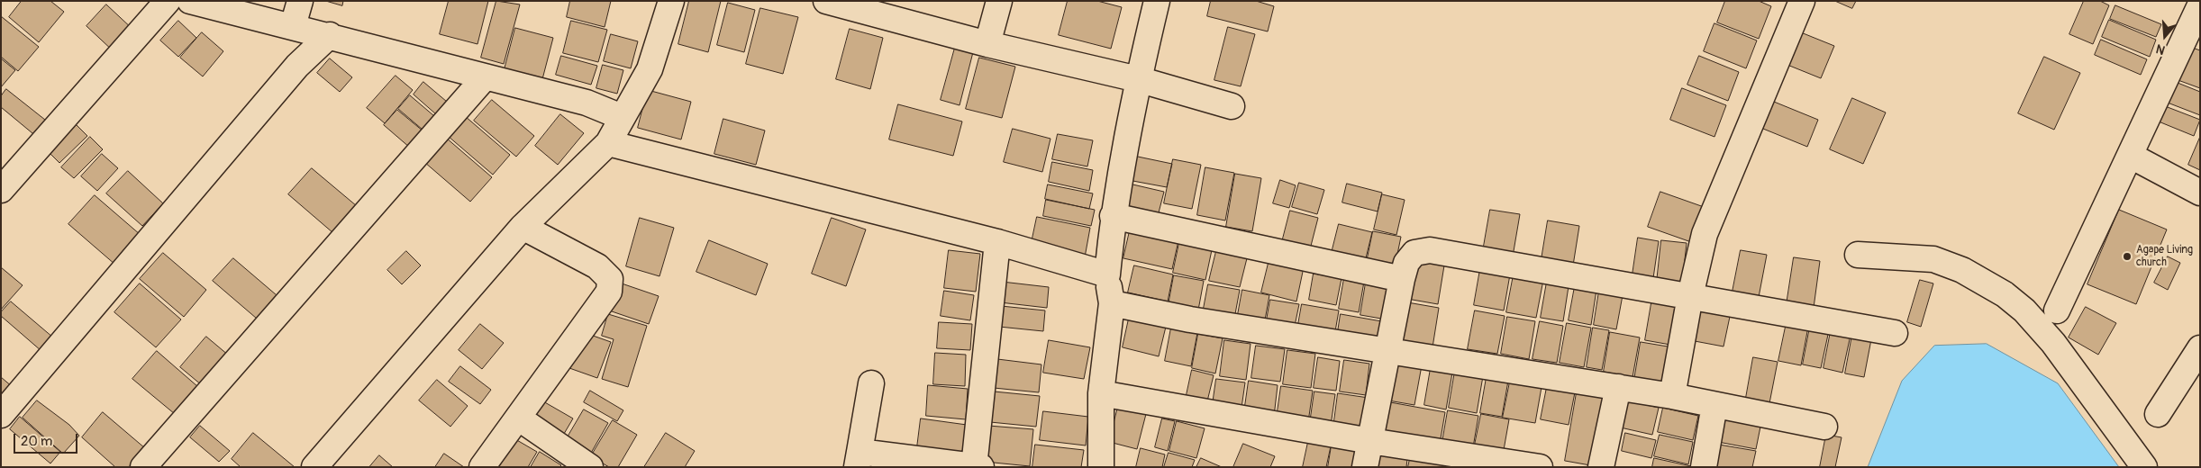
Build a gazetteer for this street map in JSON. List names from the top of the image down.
{
  "places": ["Agape Living church"],
  "scale_bar": "20 m",
  "north": "bottom"
}
